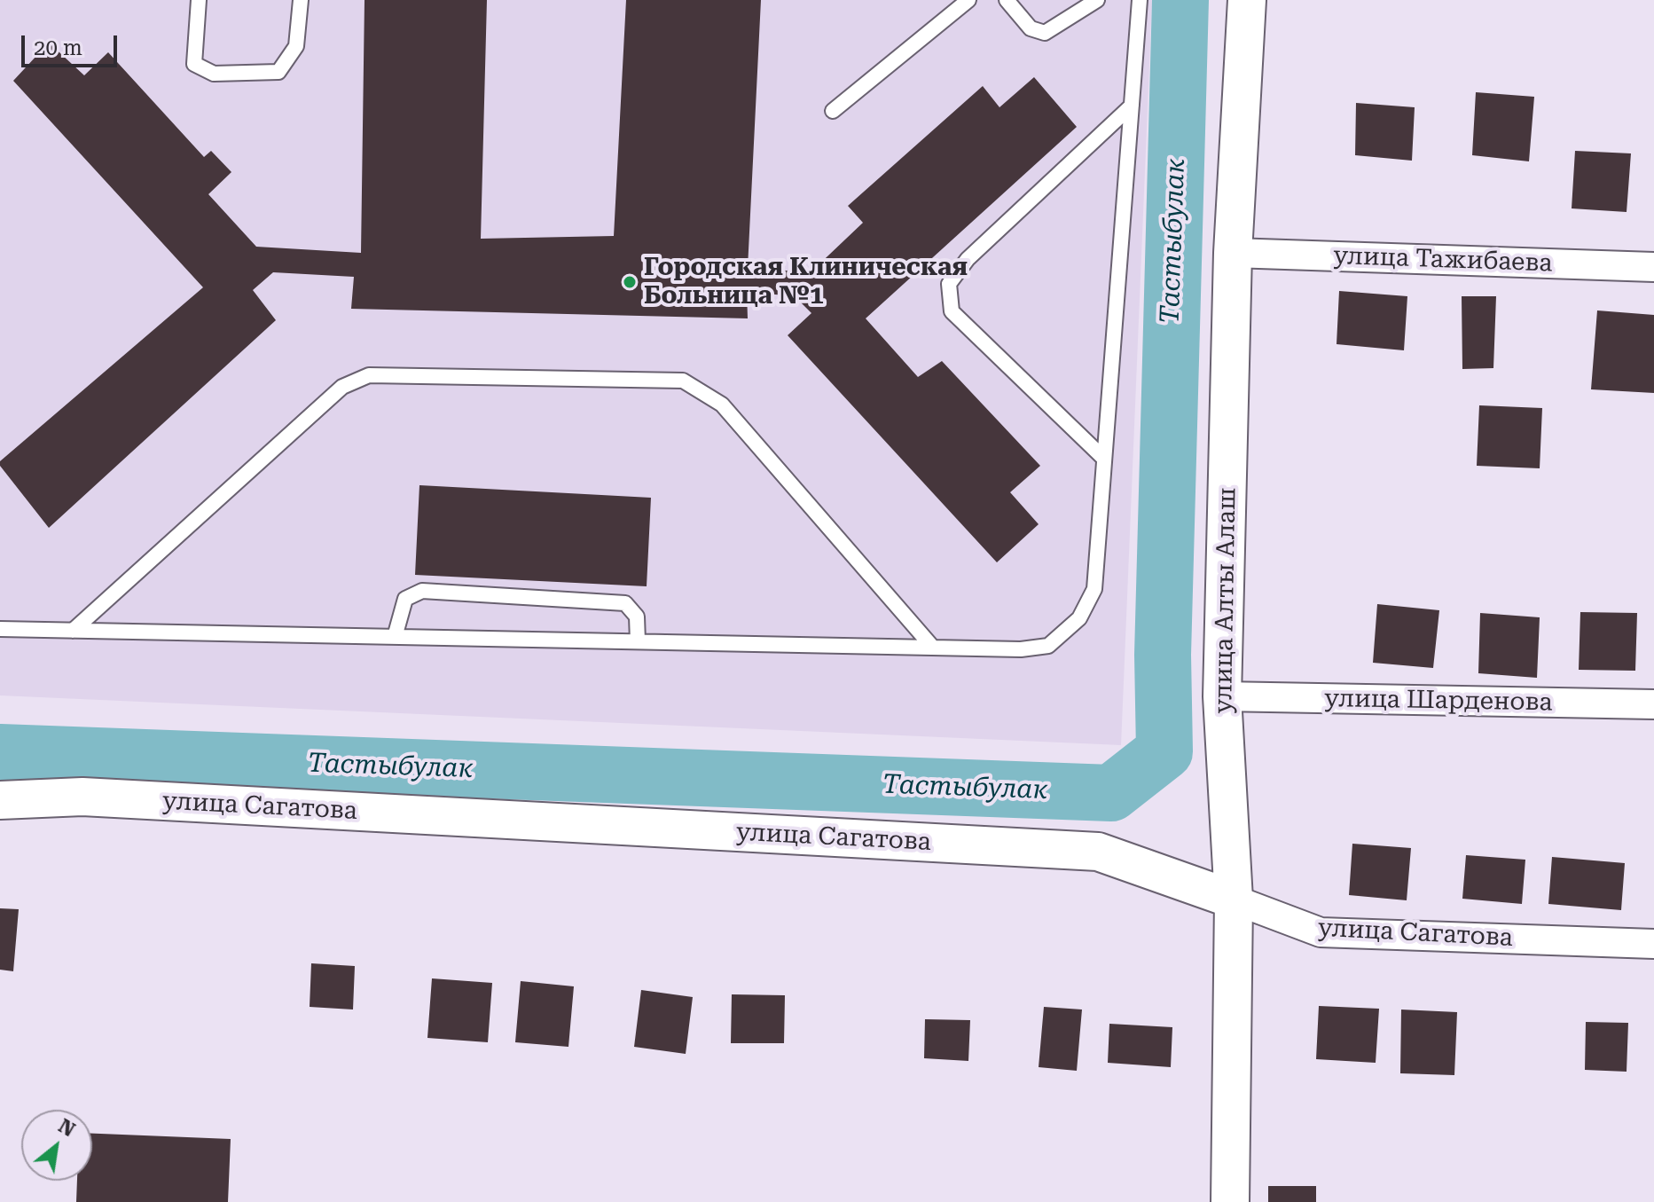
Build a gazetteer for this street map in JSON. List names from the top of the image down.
{
  "streets": {
    "street": [
      "улица Тажибаева",
      "улица Алты Алаш",
      "улица Шарденова",
      "улица Сагатова"
    ]
  },
  "crossings": [
    ["улица Тажибаева", "улица Алты Алаш"],
    ["улица Алты Алаш", "улица Шарденова"],
    ["улица Алты Алаш", "улица Сагатова"]
  ],
  "water": ["Тастыбулак"],
  "places": ["Городская Клиническая Больница №1"],
  "scale_bar": "20 m",
  "north": "top right"
}
